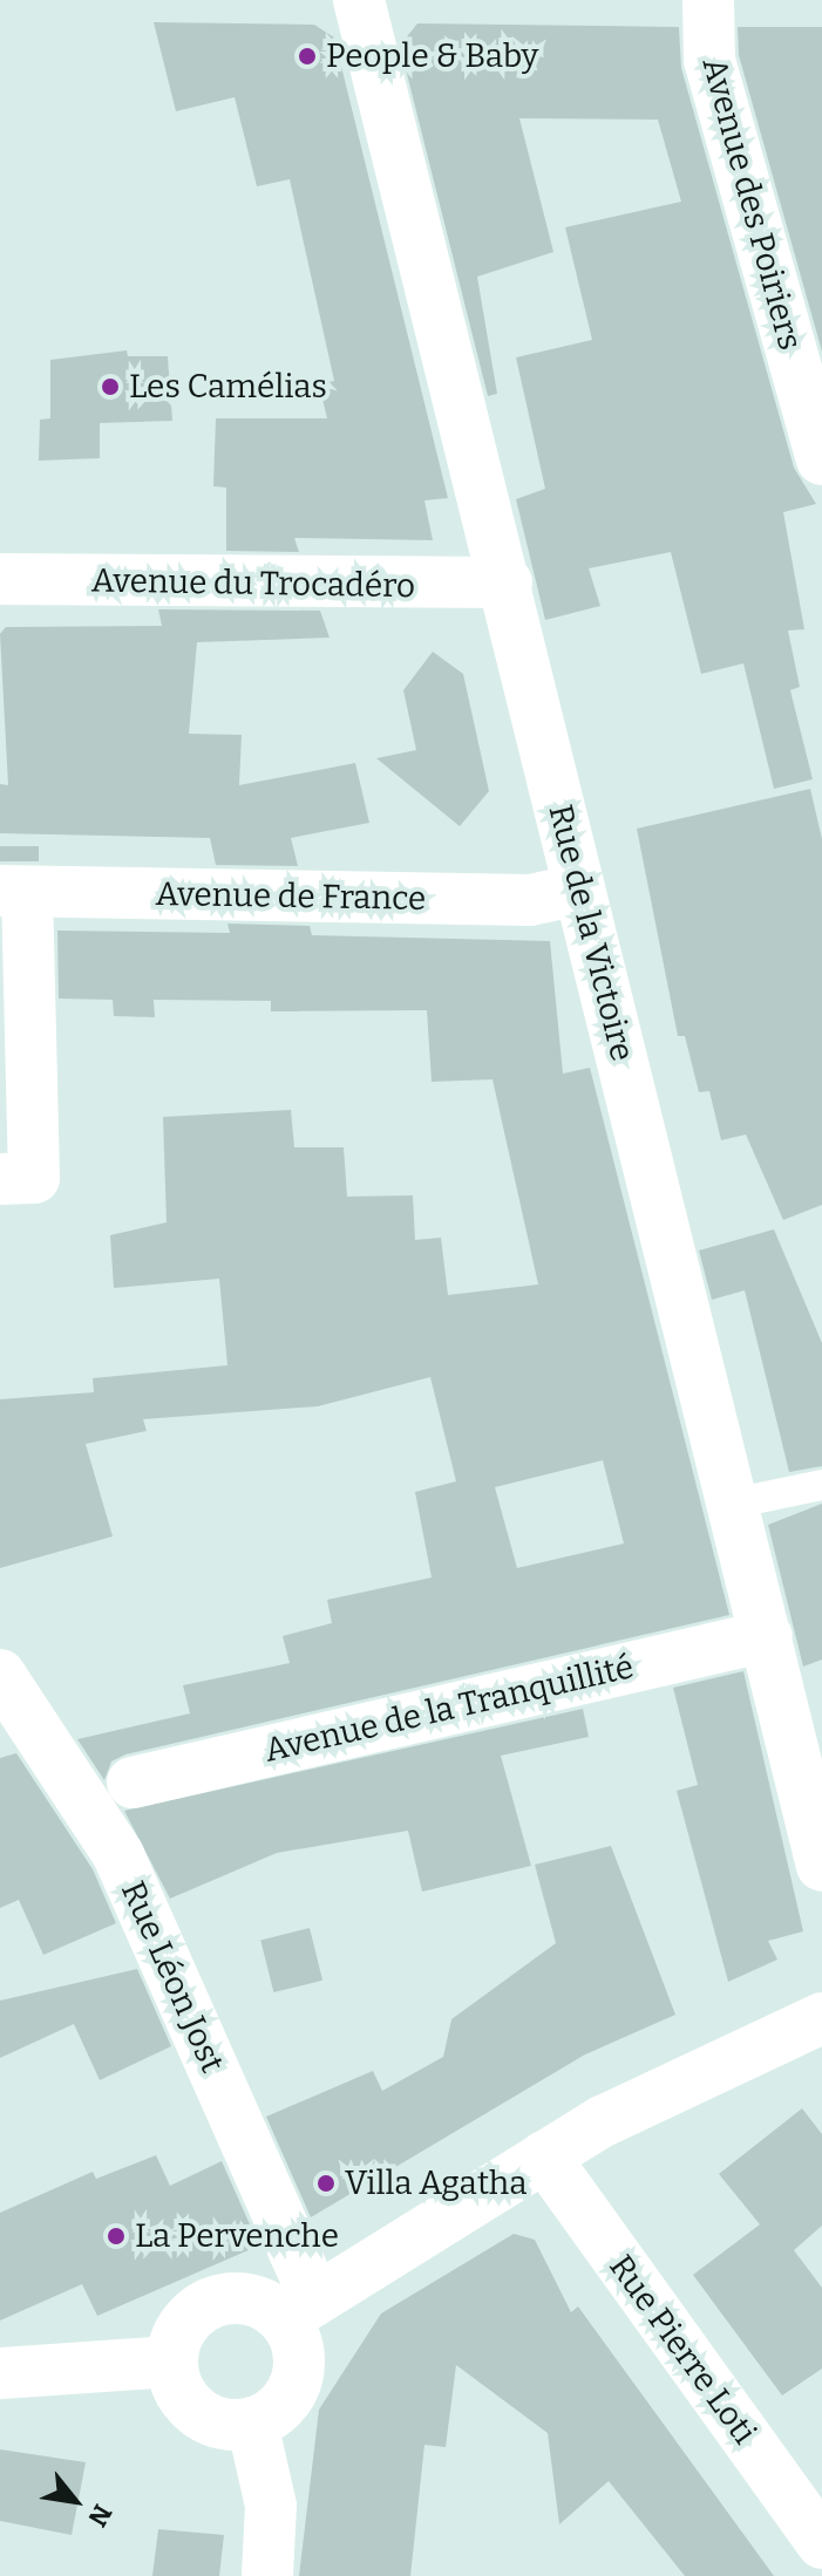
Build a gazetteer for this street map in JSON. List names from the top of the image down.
{
  "streets": {
    "street": [
      "Avenue des Poiriers",
      "Avenue du Trocadéro",
      "Avenue de France",
      "Rue de la Victoire",
      "Avenue de la Tranquillité",
      "Rue Léon Jost",
      "Rue Pierre Loti"
    ]
  },
  "crossings": [
    ["Avenue du Trocadéro", "Rue de la Victoire"],
    ["Avenue de France", "Rue de la Victoire"],
    ["Rue de la Victoire", "Avenue de la Tranquillité"]
  ],
  "places": [
    "People & Baby",
    "Les Camélias",
    "Villa Agatha",
    "La Pervenche"
  ],
  "north": "bottom right"
}
